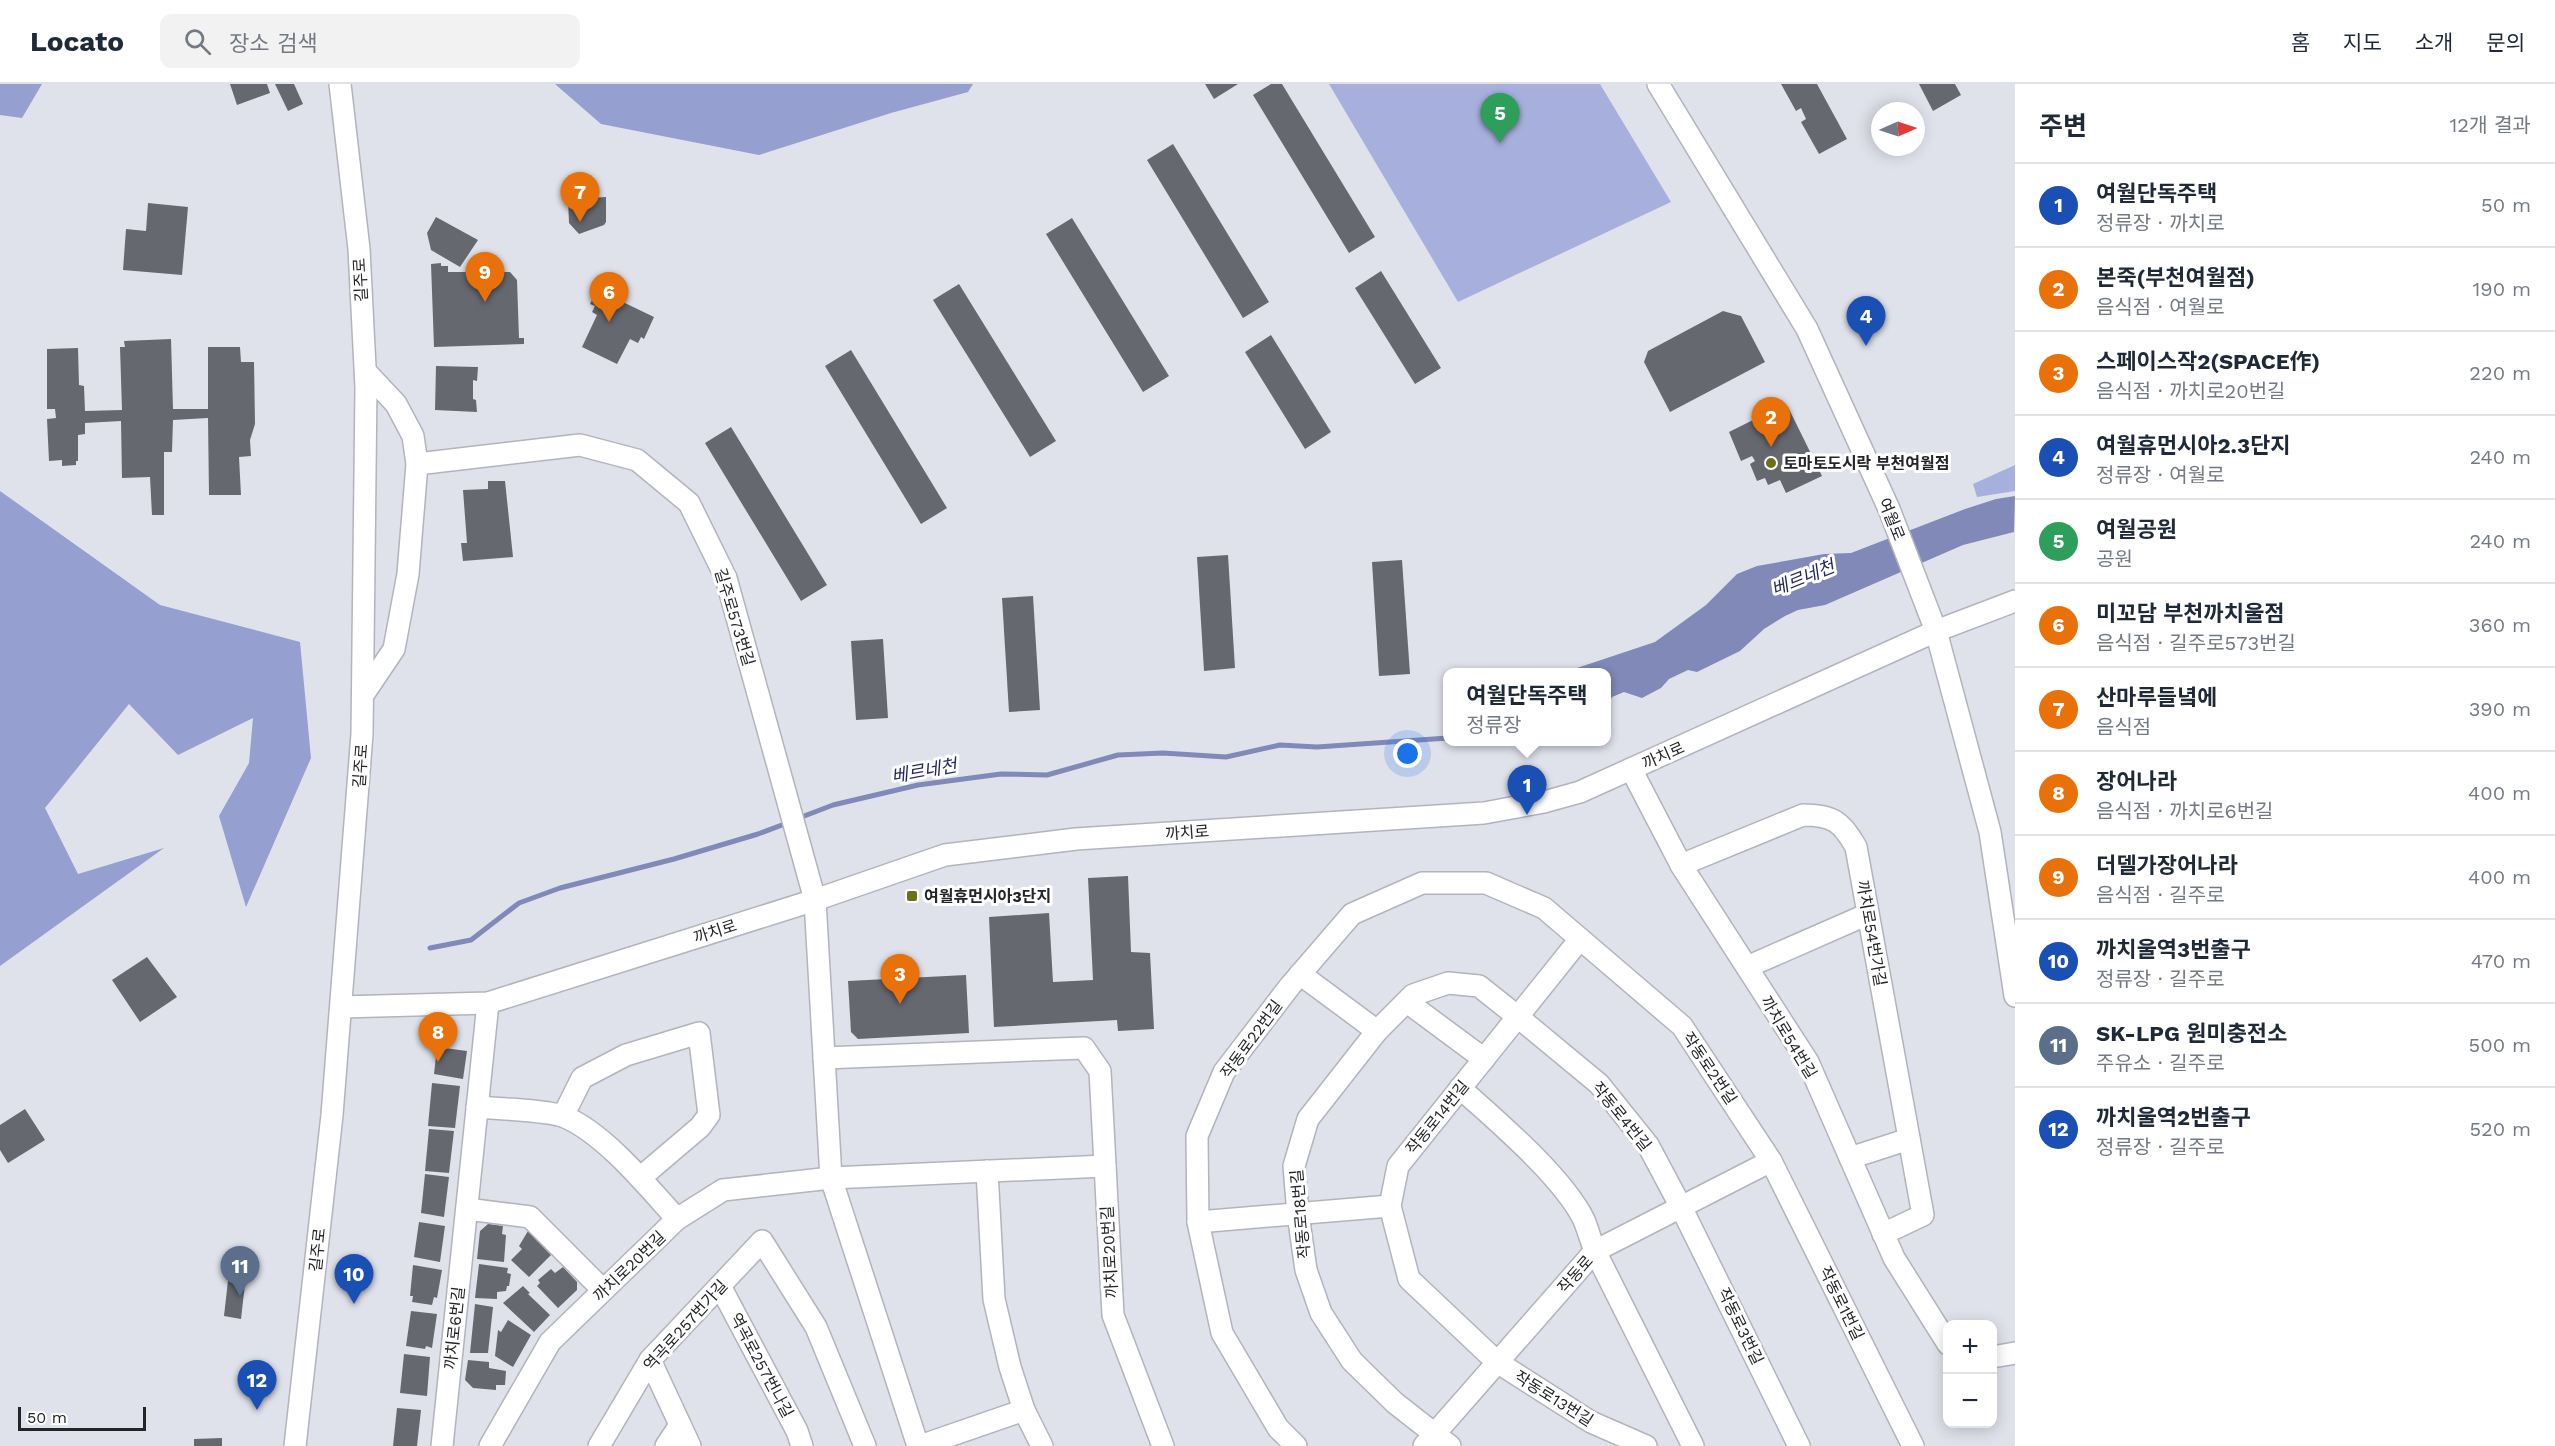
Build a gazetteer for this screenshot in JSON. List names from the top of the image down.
{
  "streets": {
    "street": [
      "길주로",
      "여월로",
      "길주로573번길",
      "까치로",
      "까치로54번가길",
      "까치로54번길",
      "작동로22번길",
      "작동로2번길",
      "작동로4번길",
      "작동로14번길",
      "작동로18번길",
      "까치로20번길",
      "작동로",
      "작동로1번길",
      "역곡로257번가길",
      "작동로3번길",
      "까치로6번길",
      "역곡로257번나길",
      "작동로13번길"
    ]
  },
  "crossings": [
    ["길주로", "까치로"],
    ["여월로", "까치로"],
    ["길주로573번길", "까치로"],
    ["까치로", "까치로54번길"],
    ["까치로", "까치로6번길"],
    ["까치로54번가길", "까치로54번길"],
    ["작동로22번길", "작동로2번길"],
    ["작동로22번길", "작동로14번길"],
    ["작동로2번길", "작동로14번길"],
    ["작동로2번길", "작동로"],
    ["작동로2번길", "작동로1번길"],
    ["작동로4번길", "작동로14번길"],
    ["작동로4번길", "작동로18번길"],
    ["작동로4번길", "작동로"],
    ["작동로4번길", "작동로3번길"],
    ["작동로14번길", "작동로18번길"],
    ["작동로14번길", "작동로"],
    ["작동로14번길", "작동로13번길"],
    ["작동로18번길", "작동로"],
    ["작동로", "작동로1번길"],
    ["작동로", "작동로3번길"],
    ["작동로", "작동로13번길"],
    ["역곡로257번가길", "역곡로257번나길"]
  ],
  "water": ["베르네천"],
  "places": {
    "other": ["토마토도시락 부천여월점"],
    "transit": ["여월휴먼시아3단지"]
  },
  "scale_bar": "50 m",
  "north": "right",
  "page": {
    "header": "Locato",
    "search": "장소 검색",
    "nav": [
      "홈",
      "지도",
      "소개",
      "문의"
    ],
    "heading": ["주변", "12개 결과"],
    "pins": [
      "5",
      "7",
      "9",
      "6",
      "4",
      "2",
      "1",
      "3",
      "8",
      "11",
      "10",
      "12"
    ],
    "list": [
      {
        "mark": "1",
        "name": "여월단독주택",
        "note": "정류장 · 까치로",
        "value": "50 m"
      },
      {
        "mark": "2",
        "name": "본죽(부천여월점)",
        "note": "음식점 · 여월로",
        "value": "190 m"
      },
      {
        "mark": "3",
        "name": "스페이스작2(SPACE作)",
        "note": "음식점 · 까치로20번길",
        "value": "220 m"
      },
      {
        "mark": "4",
        "name": "여월휴먼시아2.3단지",
        "note": "정류장 · 여월로",
        "value": "240 m"
      },
      {
        "mark": "5",
        "name": "여월공원",
        "note": "공원",
        "value": "240 m"
      },
      {
        "mark": "6",
        "name": "미꼬담 부천까치울점",
        "note": "음식점 · 길주로573번길",
        "value": "360 m"
      },
      {
        "mark": "7",
        "name": "산마루들녘에",
        "note": "음식점",
        "value": "390 m"
      },
      {
        "mark": "8",
        "name": "장어나라",
        "note": "음식점 · 까치로6번길",
        "value": "400 m"
      },
      {
        "mark": "9",
        "name": "더델가장어나라",
        "note": "음식점 · 길주로",
        "value": "400 m"
      },
      {
        "mark": "10",
        "name": "까치울역3번출구",
        "note": "정류장 · 길주로",
        "value": "470 m"
      },
      {
        "mark": "11",
        "name": "SK-LPG 원미충전소",
        "note": "주유소 · 길주로",
        "value": "500 m"
      },
      {
        "mark": "12",
        "name": "까치울역2번출구",
        "note": "정류장 · 길주로",
        "value": "520 m"
      }
    ],
    "popup": ["여월단독주택", "정류장"],
    "map_buttons": ["+", "−"],
    "scale": "50 m"
  }
}
